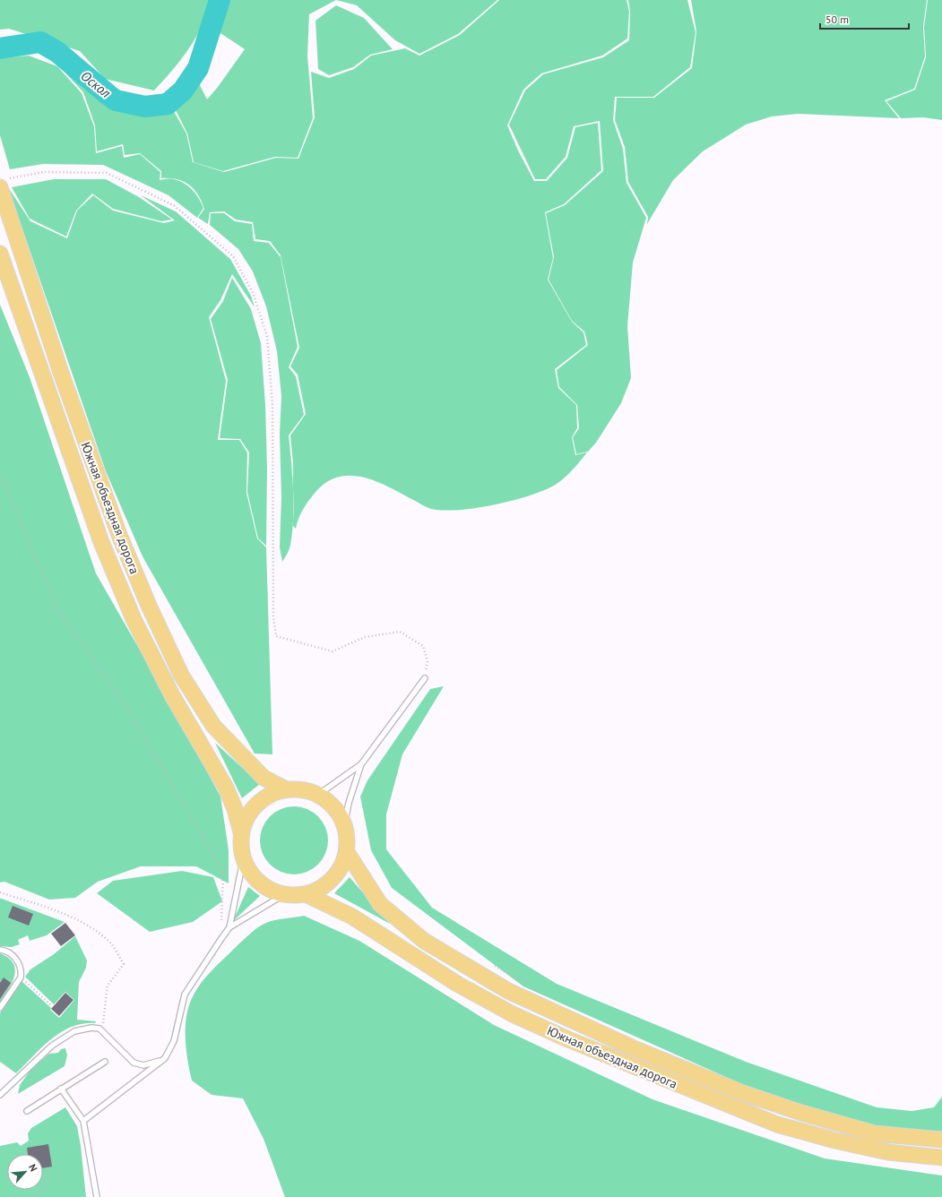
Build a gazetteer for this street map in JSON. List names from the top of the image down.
{
  "streets": {
    "main road": ["Южная объездная дорога"]
  },
  "water": ["Оскол"],
  "scale_bar": "50 m",
  "north": "top right"
}
